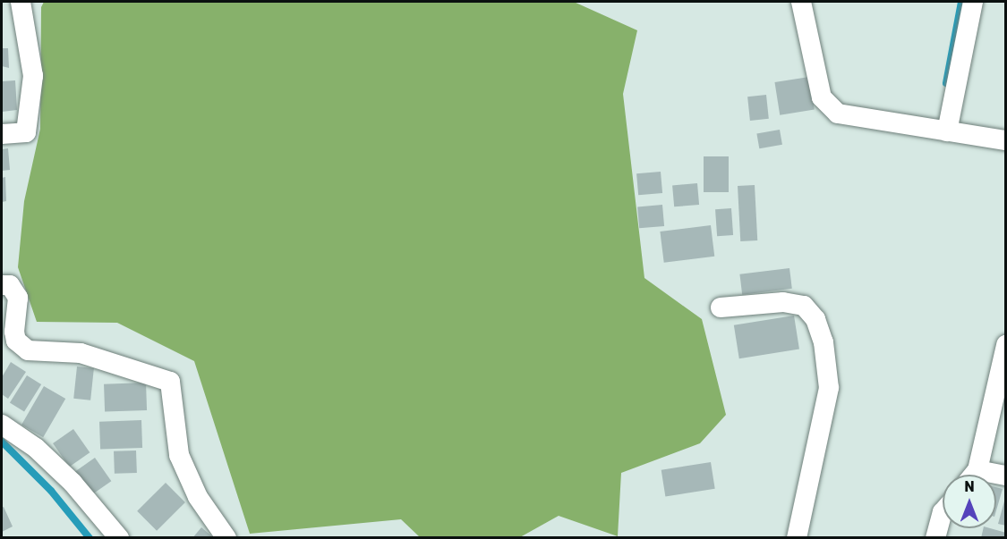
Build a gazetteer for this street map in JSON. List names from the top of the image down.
{
  "north": "top"
}
